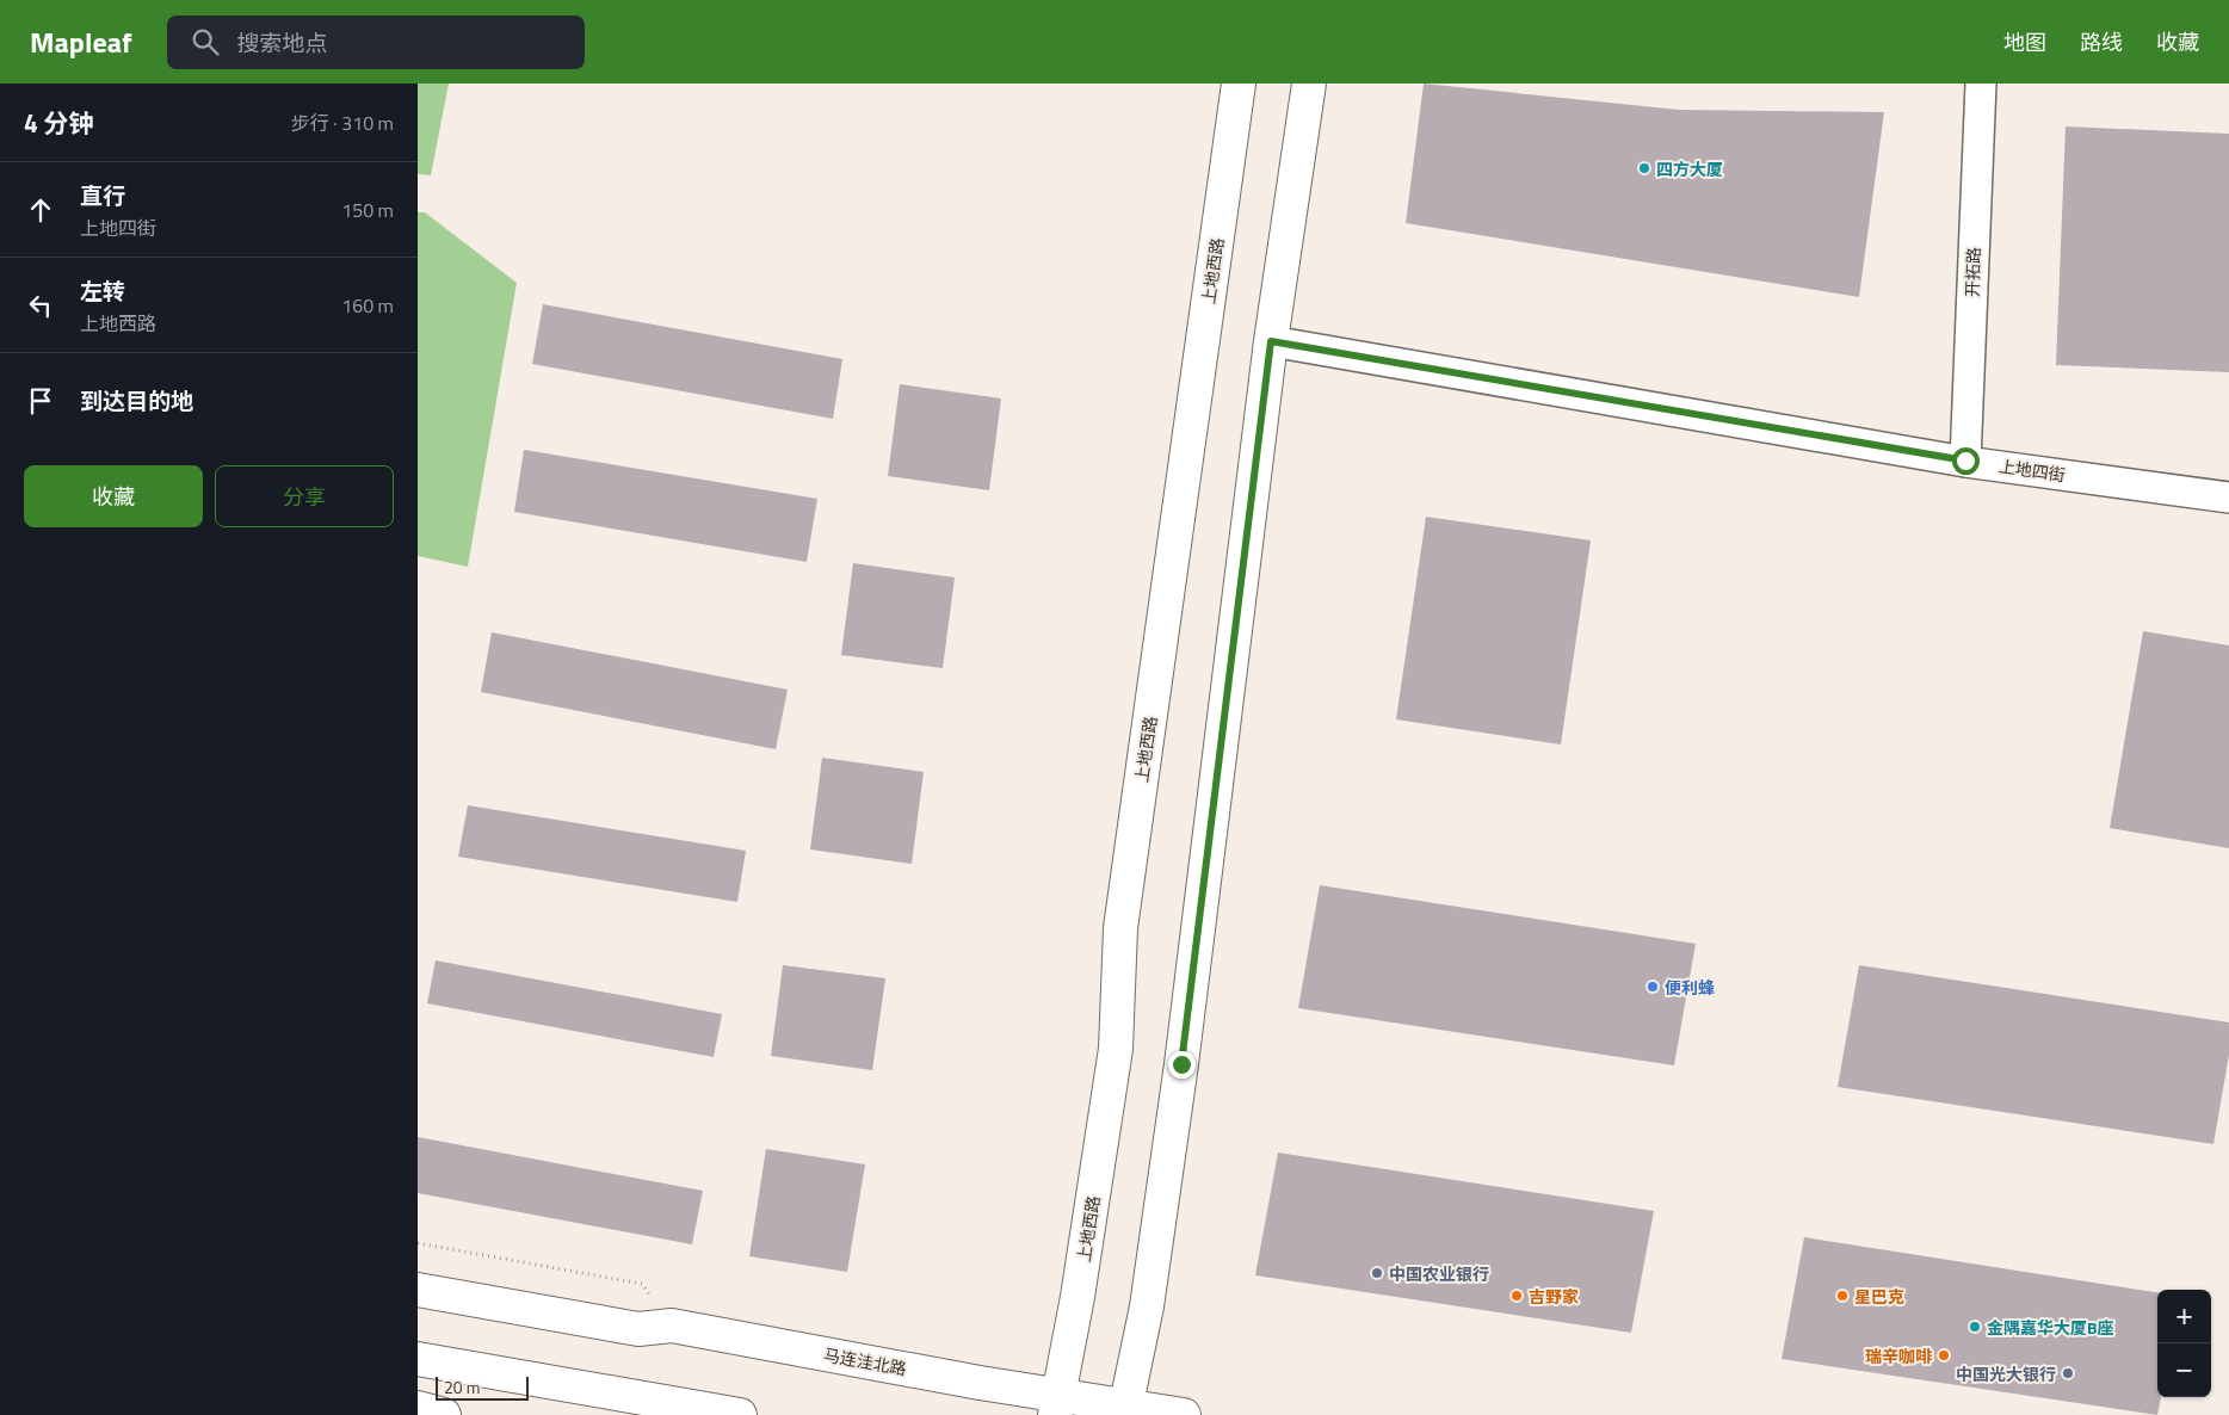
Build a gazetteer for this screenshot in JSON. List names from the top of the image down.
{
  "streets": {
    "main road": ["上地西路", "马连洼北路"],
    "street": ["开拓路", "上地四街"]
  },
  "crossings": [
    ["上地西路", "马连洼北路"],
    ["开拓路", "上地四街"]
  ],
  "places": [
    "四方大厦",
    "便利蜂",
    "中国农业银行",
    "吉野家",
    "星巴克",
    "金隅嘉华大厦B座",
    "瑞辛咖啡",
    "中国光大银行"
  ],
  "scale_bar": "20 m",
  "page": {
    "header": "Mapleaf",
    "search": "搜索地点",
    "nav": ["地图", "路线", "收藏"],
    "heading": ["4 分钟", "步行 · 310 m"],
    "list": [
      ["直行", "上地四街", "150 m"],
      ["左转", "上地西路", "160 m"],
      "到达目的地"
    ],
    "buttons": ["收藏", "分享"],
    "map_buttons": ["+", "−"],
    "scale": "20 m"
  }
}
